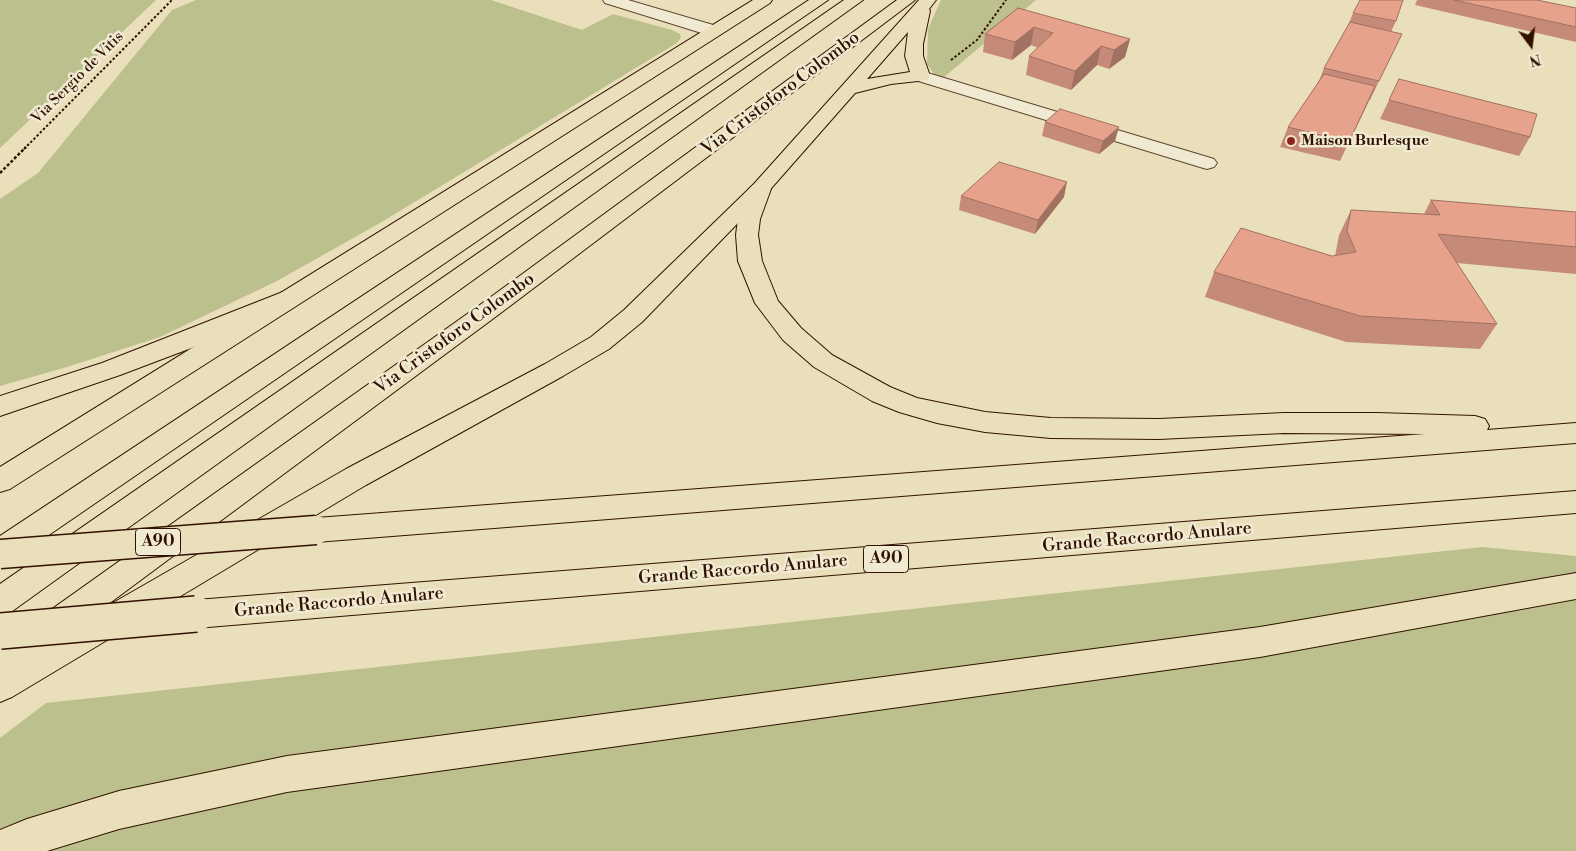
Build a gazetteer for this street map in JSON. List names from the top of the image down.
{
  "streets": {
    "main road": ["Via Cristoforo Colombo", "Grande Raccordo Anulare", "A90"],
    "path": ["Via Sergio de Vitis"]
  },
  "places": ["Maison Burlesque"],
  "north": "bottom"
}
